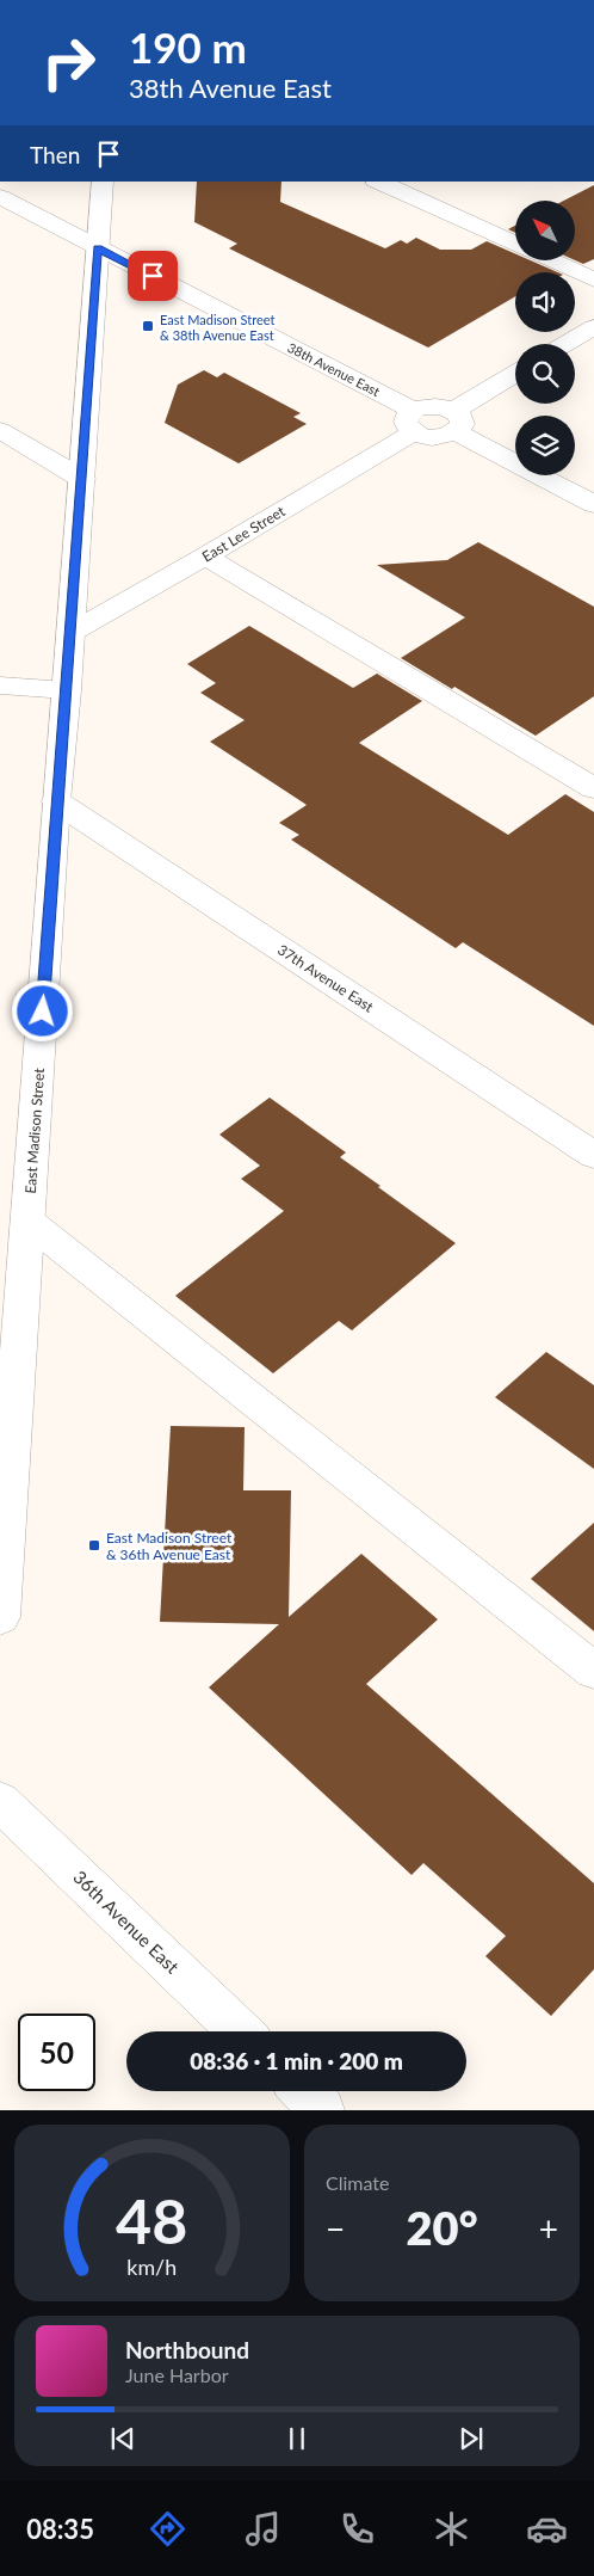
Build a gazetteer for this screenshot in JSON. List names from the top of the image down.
{
  "streets": {
    "street": [
      "38th Avenue East",
      "East Lee Street",
      "37th Avenue East",
      "East Madison Street",
      "36th Avenue East"
    ]
  },
  "crossings": [
    ["38th Avenue East", "East Lee Street"],
    ["38th Avenue East", "East Madison Street"],
    ["East Lee Street", "East Madison Street"],
    ["37th Avenue East", "East Madison Street"]
  ],
  "places": {
    "transit": ["East Madison Street & 38th Avenue East", "East Madison Street & 36th Avenue East"]
  },
  "north": "top left",
  "page": {
    "turn": ["190 m", "38th Avenue East"],
    "then": "Then",
    "limit": "50",
    "trip": "08:36 · 1 min · 200 m",
    "tile": "Climate",
    "heat": ["−", "20°", "+"],
    "song": ["Northbound", "June Harbor"],
    "tabs": "08:35",
    "gauge": ["48", "km/h"]
  }
}
